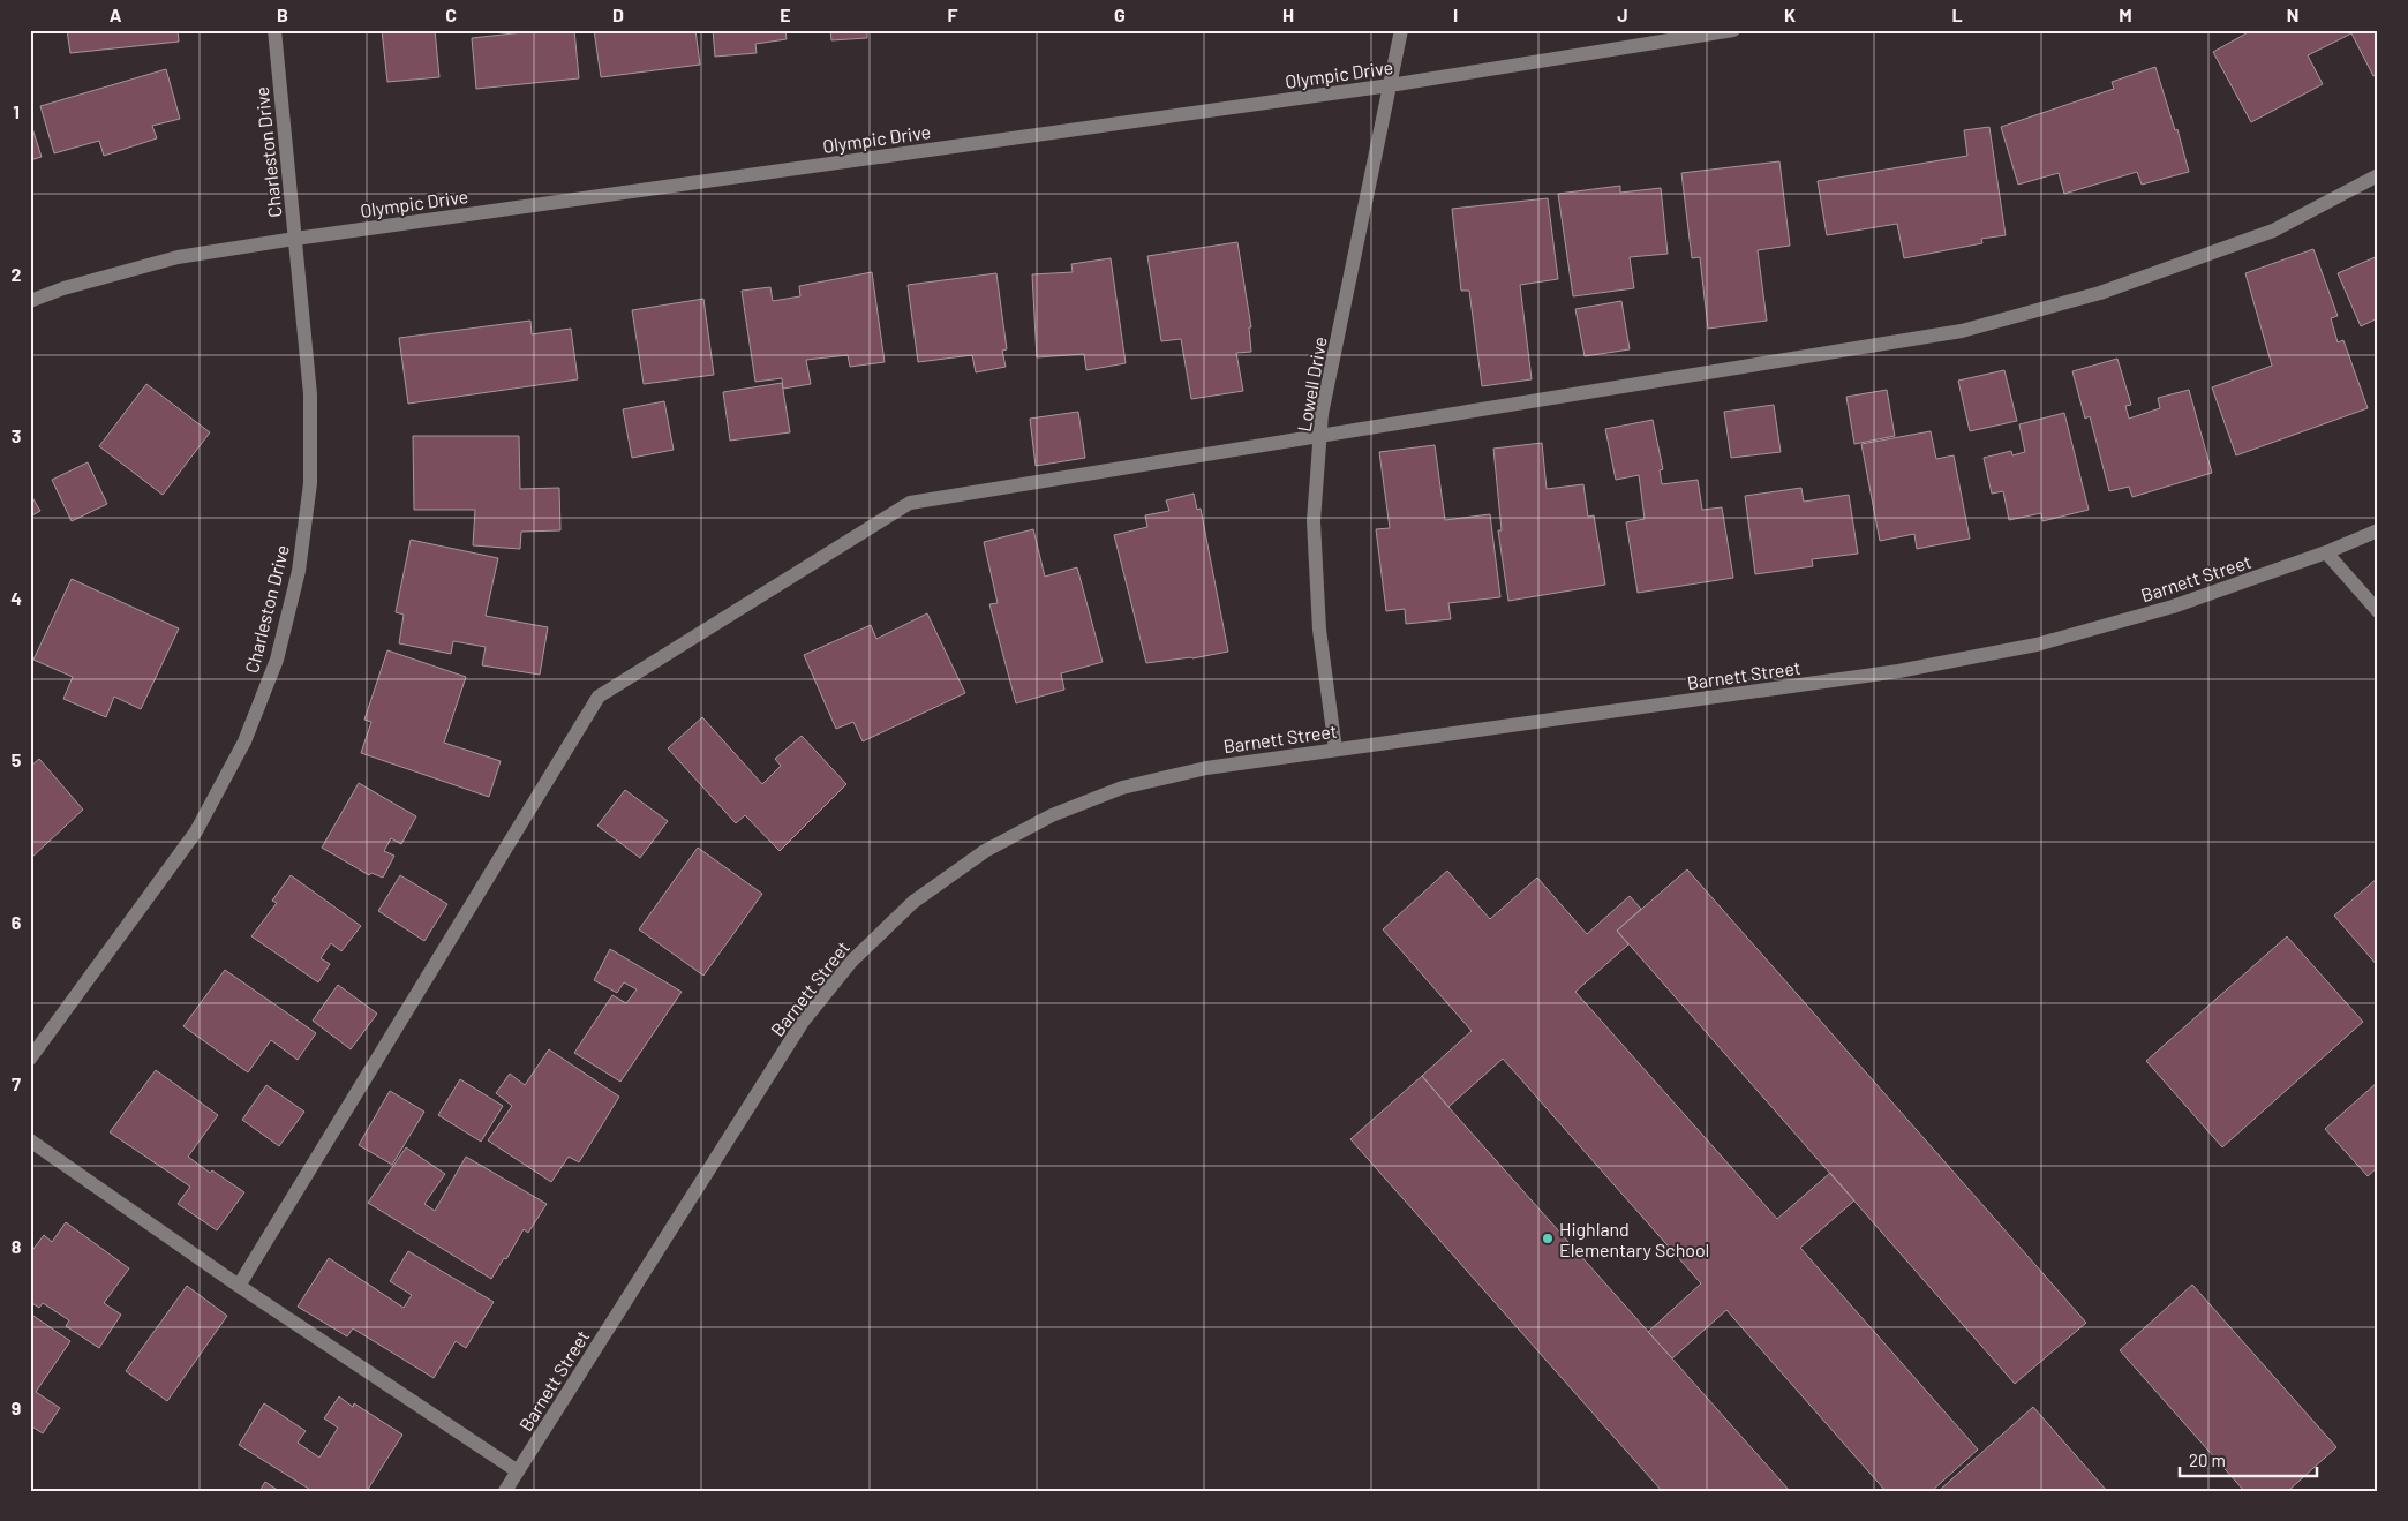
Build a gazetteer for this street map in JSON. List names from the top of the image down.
{
  "streets": {
    "street": [
      "Olympic Drive",
      "Charleston Drive",
      "Lowell Drive",
      "Barnett Street"
    ]
  },
  "crossings": [
    ["Olympic Drive", "Charleston Drive"],
    ["Olympic Drive", "Lowell Drive"],
    ["Lowell Drive", "Barnett Street"]
  ],
  "places": ["Highland Elementary School"],
  "scale_bar": "20 m",
  "grid": {
    "columns": [
      "A",
      "B",
      "C",
      "D",
      "E",
      "F",
      "G",
      "H",
      "I",
      "J",
      "K",
      "L",
      "M",
      "N"
    ],
    "rows": [
      "1",
      "2",
      "3",
      "4",
      "5",
      "6",
      "7",
      "8",
      "9"
    ]
  }
}
